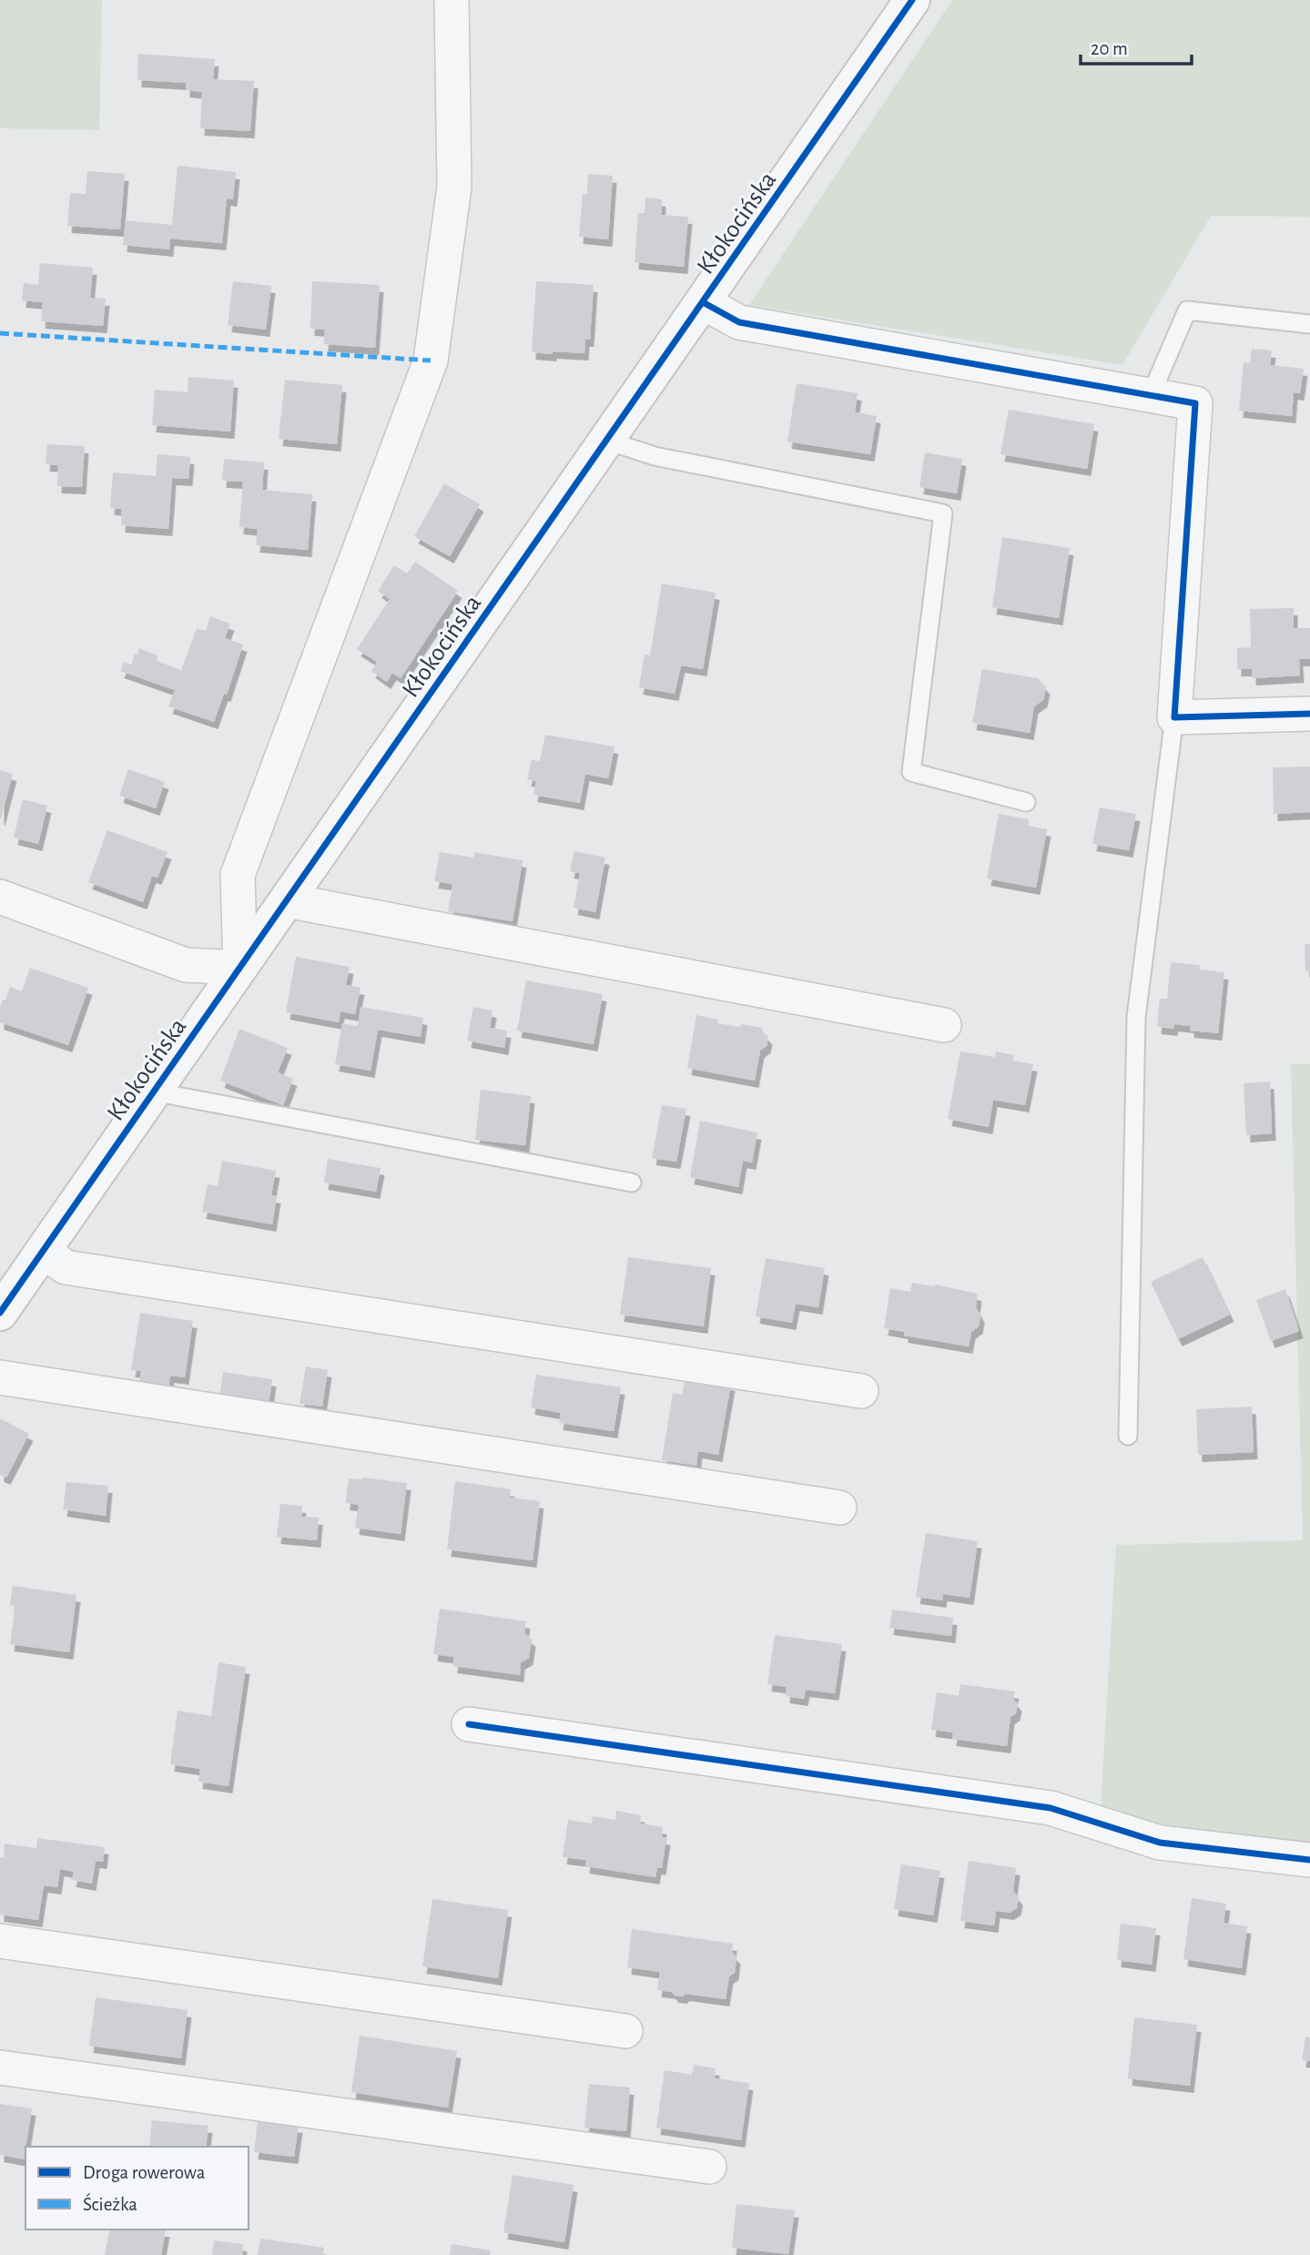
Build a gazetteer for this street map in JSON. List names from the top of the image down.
{
  "streets": {
    "street": ["Kłokocińska"]
  },
  "legend": ["Droga rowerowa", "Ścieżka"],
  "scale_bar": "20 m"
}
